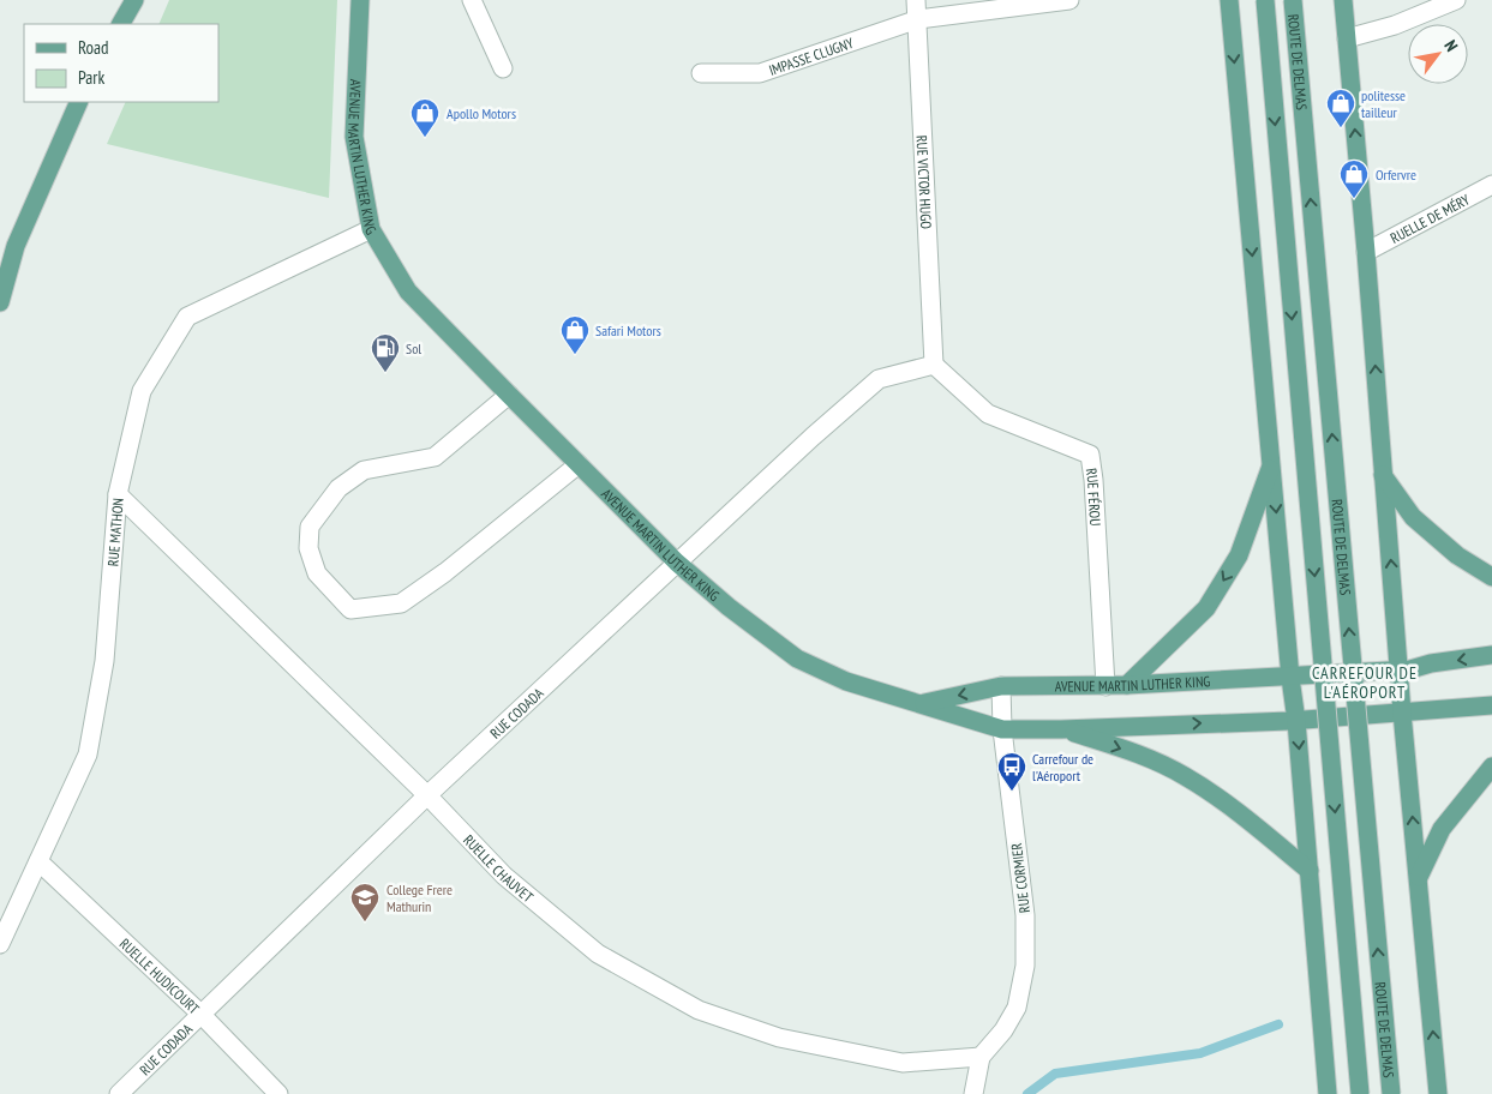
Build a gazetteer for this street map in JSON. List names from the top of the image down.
{
  "streets": {
    "main road": ["ROUTE DE DELMAS", "AVENUE MARTIN LUTHER KING"],
    "street": [
      "IMPASSE CLUGNY",
      "RUE VICTOR HUGO",
      "RUELLE DE MÉRY",
      "RUE FÉROU",
      "RUE MATHON",
      "RUE CODADA",
      "RUELLE CHAUVET",
      "RUE CORMIER",
      "RUELLE HUDICOURT"
    ]
  },
  "crossings": [
    ["IMPASSE CLUGNY", "RUE VICTOR HUGO"],
    ["AVENUE MARTIN LUTHER KING", "RUE FÉROU"],
    ["AVENUE MARTIN LUTHER KING", "RUE MATHON"],
    ["AVENUE MARTIN LUTHER KING", "RUE CODADA"],
    ["AVENUE MARTIN LUTHER KING", "RUE CORMIER"],
    ["RUE VICTOR HUGO", "RUE FÉROU"],
    ["RUE VICTOR HUGO", "RUE CODADA"],
    ["RUE FÉROU", "RUE CODADA"],
    ["RUE MATHON", "RUELLE CHAUVET"],
    ["RUE MATHON", "RUELLE HUDICOURT"],
    ["RUE CODADA", "RUELLE CHAUVET"],
    ["RUE CODADA", "RUELLE HUDICOURT"],
    ["RUELLE CHAUVET", "RUE CORMIER"]
  ],
  "districts": ["CARREFOUR DE L'AÉROPORT"],
  "places": {
    "shop": [
      "politesse tailleur",
      "Apollo Motors",
      "Orfervre",
      "Safari Motors"
    ],
    "fuel station": ["Sol"],
    "bus stop": ["Carrefour de l'Aéroport"],
    "school or university": ["College Frere Mathurin"]
  },
  "legend": ["Road", "Park"],
  "north": "top right"
}
